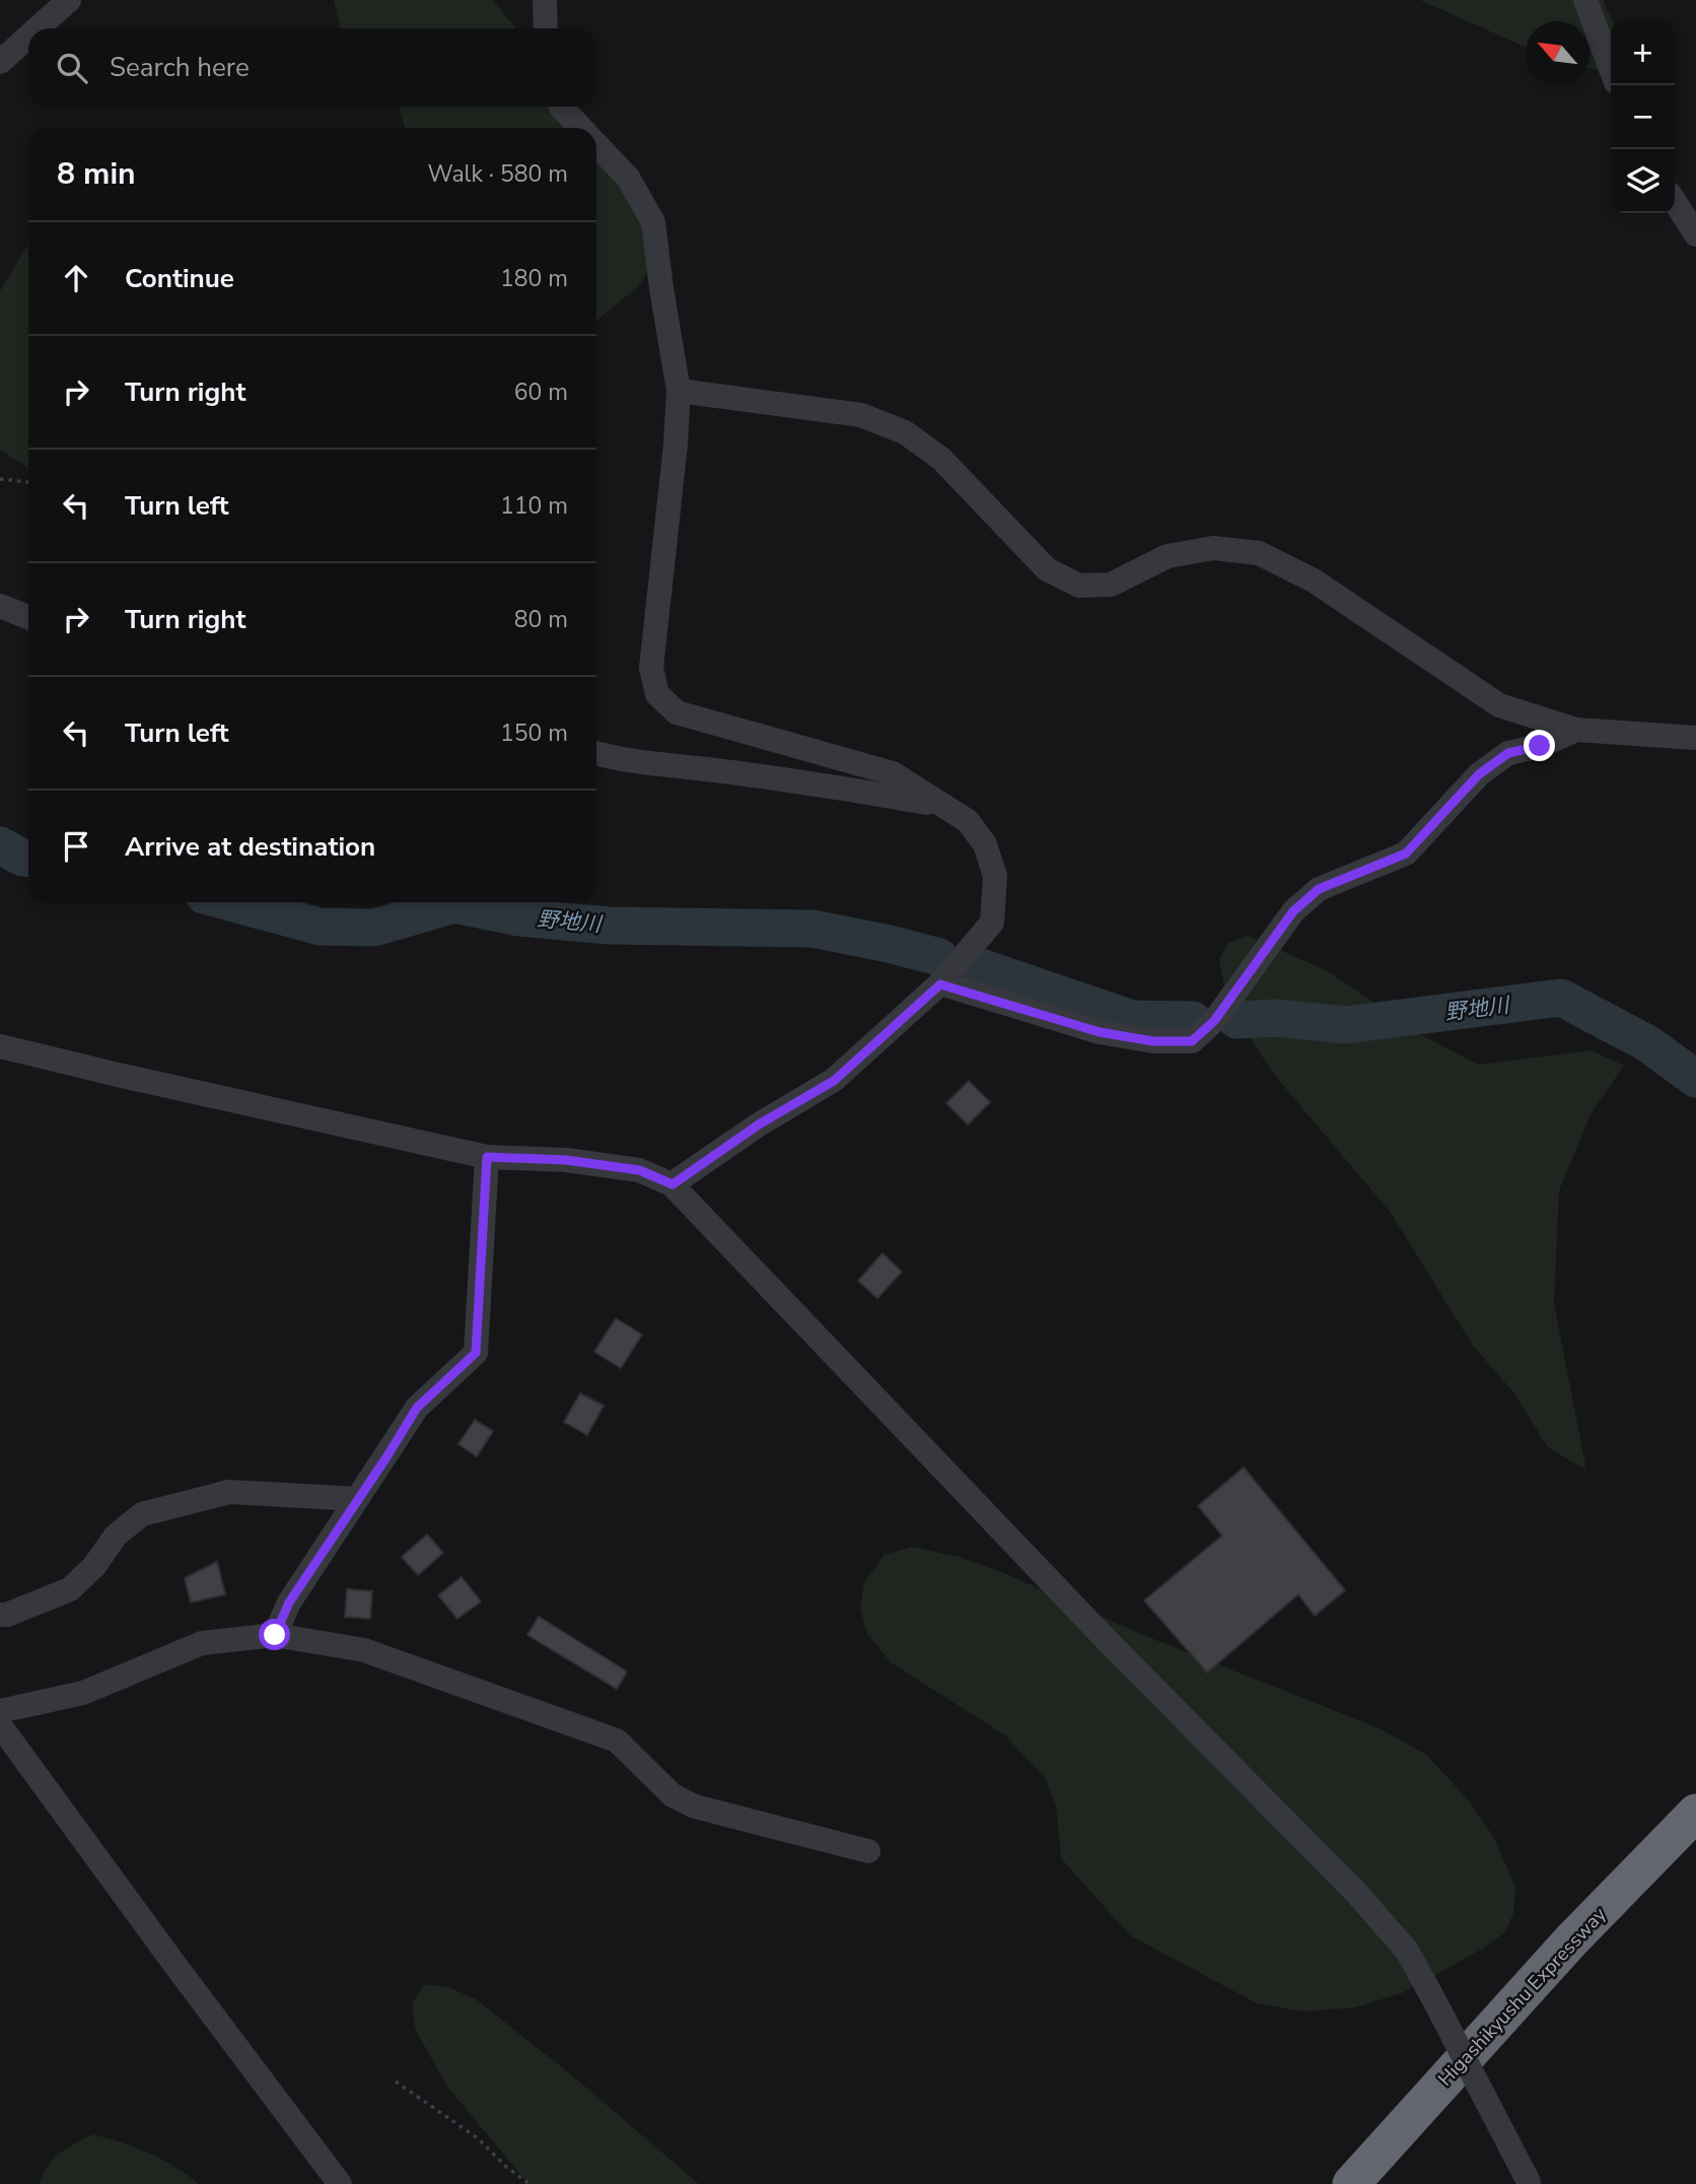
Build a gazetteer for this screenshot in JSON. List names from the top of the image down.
{
  "streets": {
    "highway": ["Higashikyushu Expressway"]
  },
  "water": ["野地川"],
  "north": "top left",
  "page": {
    "map_buttons": ["+", "−"],
    "search": "Search here",
    "heading": ["8 min", "Walk · 580 m"],
    "list": [
      ["Continue", "180 m"],
      ["Turn right", "60 m"],
      ["Turn left", "110 m"],
      ["Turn right", "80 m"],
      ["Turn left", "150 m"],
      "Arrive at destination"
    ]
  }
}
